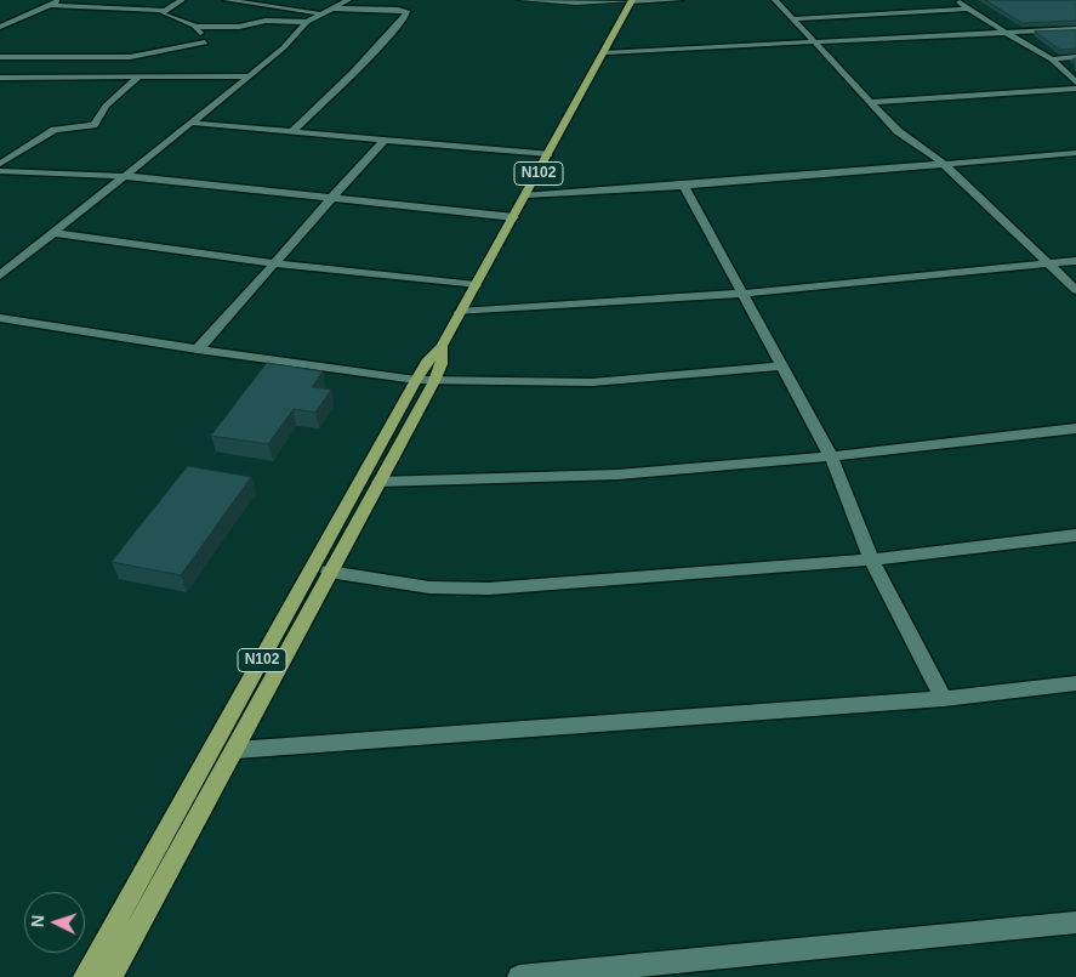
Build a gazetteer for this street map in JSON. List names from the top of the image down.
{
  "streets": {
    "main road": ["N102"]
  },
  "north": "left"
}
